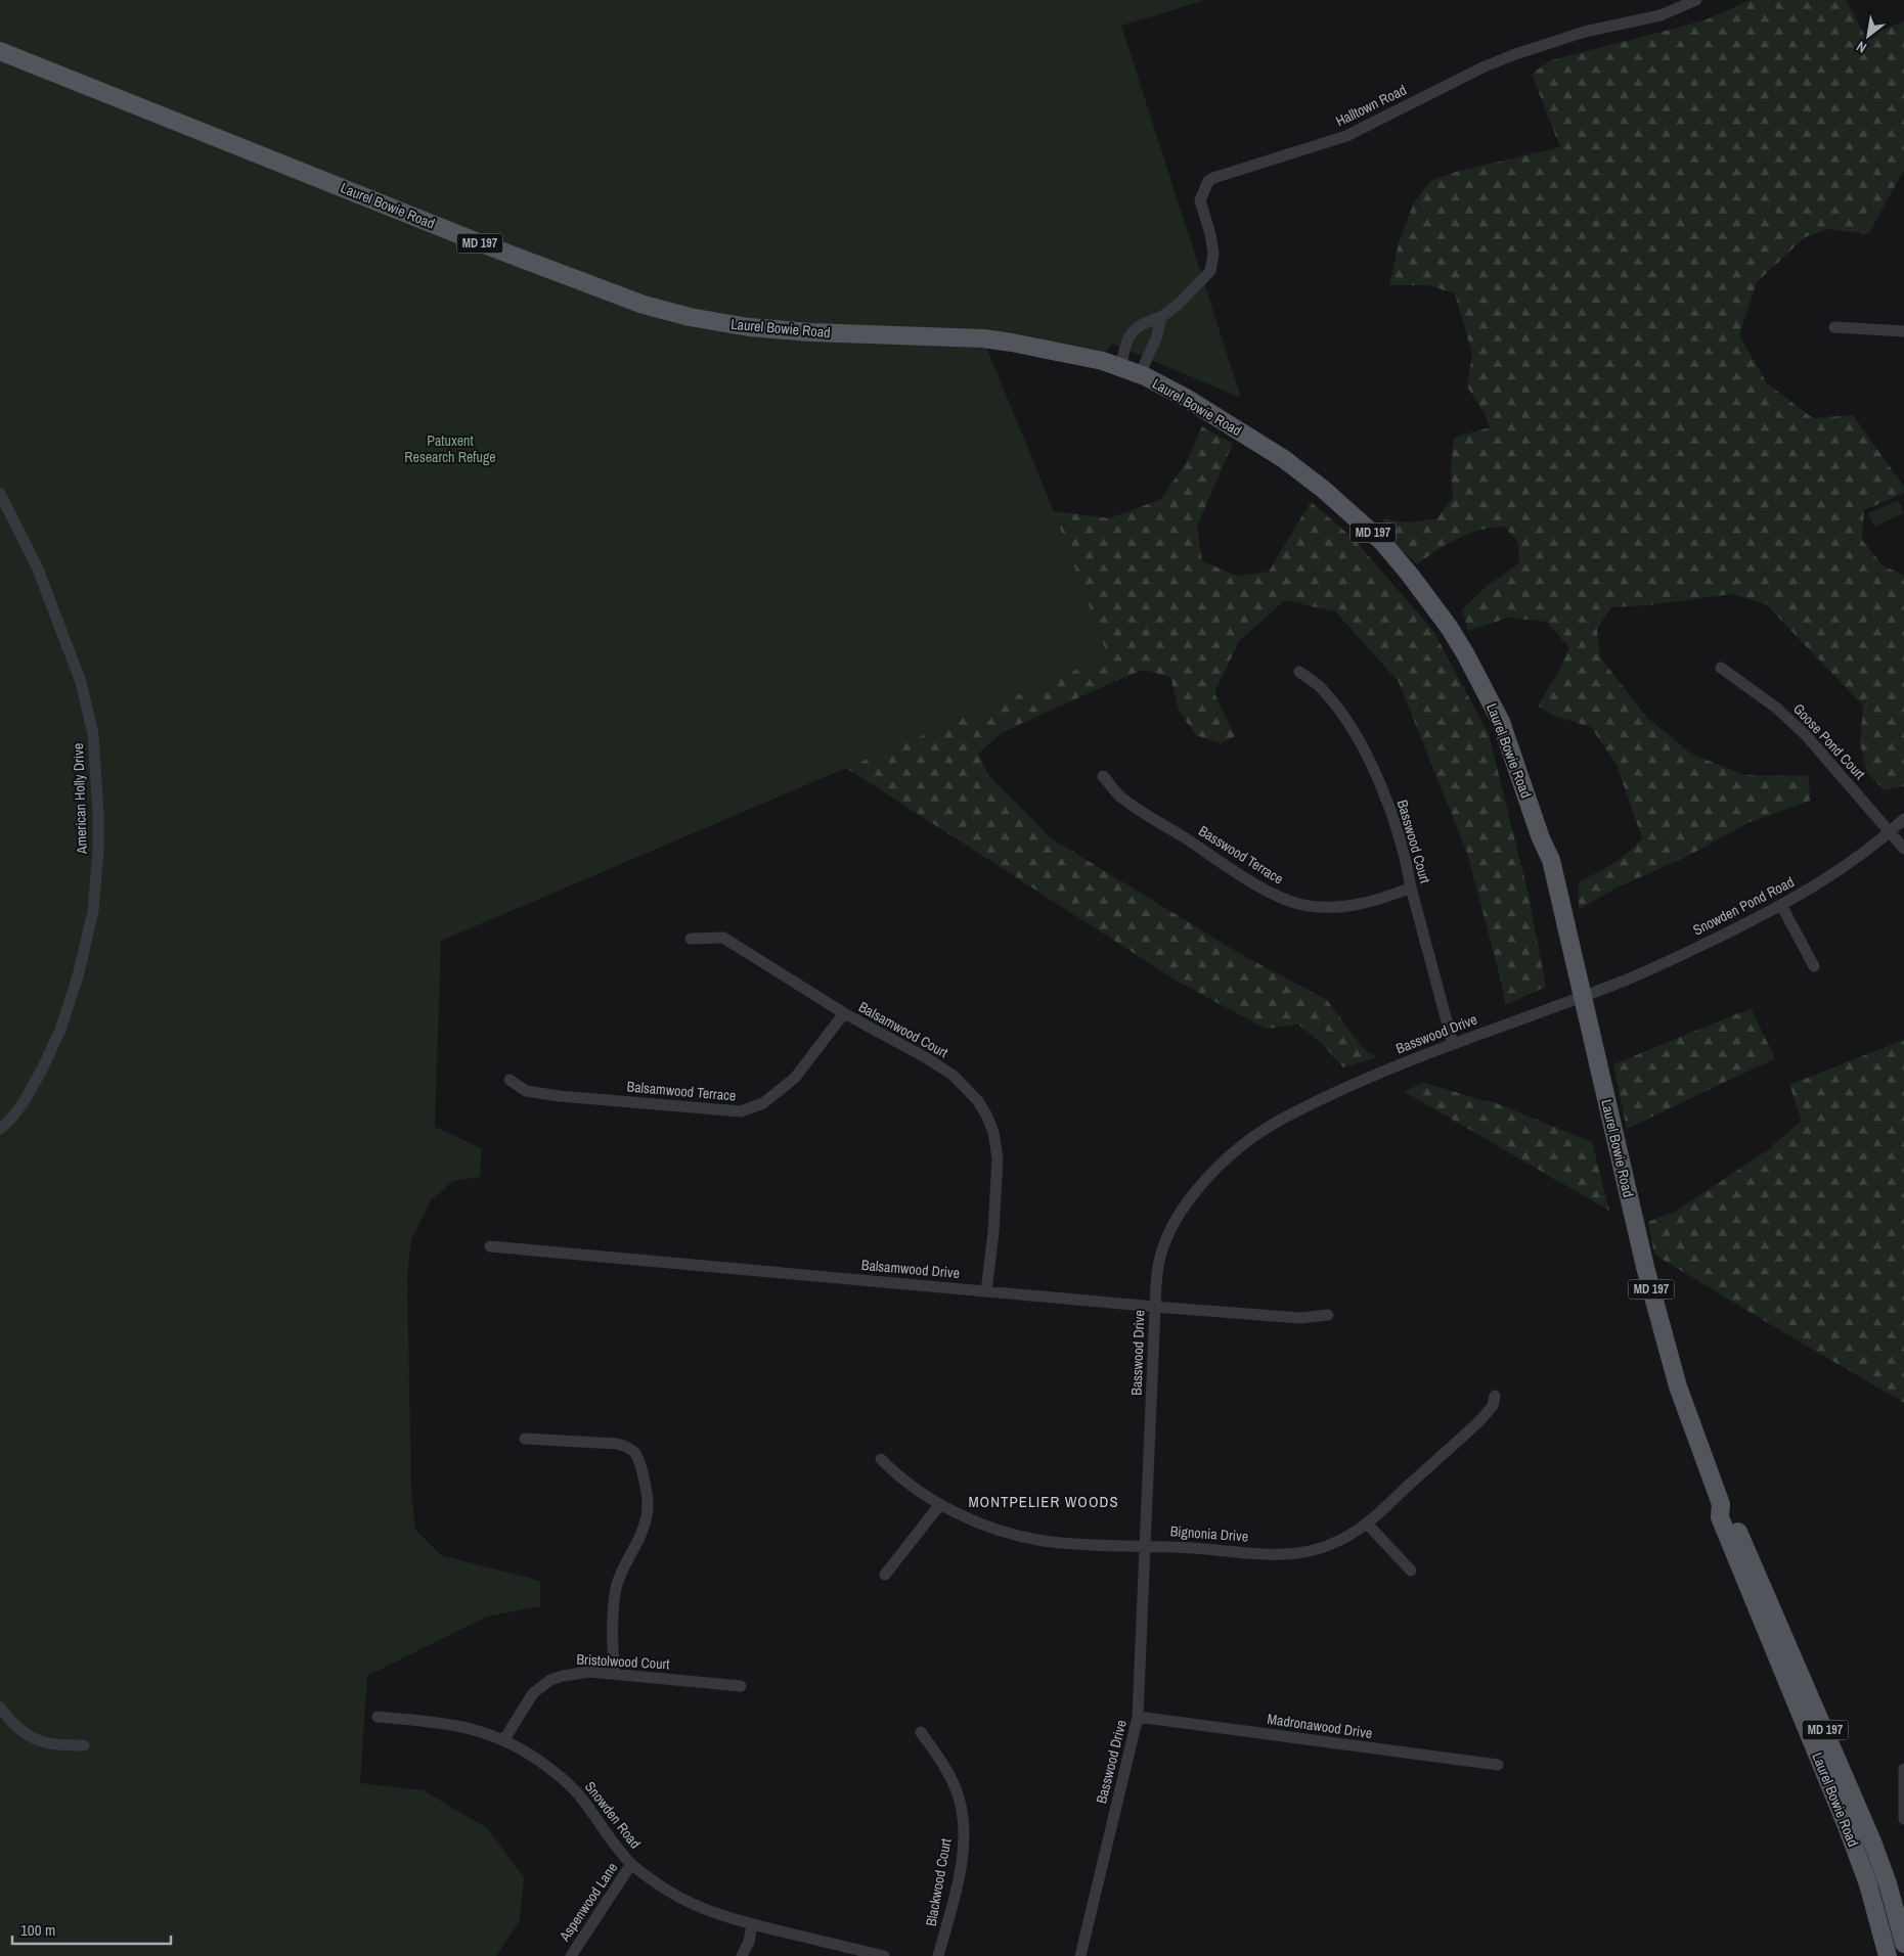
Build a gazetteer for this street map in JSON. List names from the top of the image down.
{
  "streets": {
    "main road": ["Laurel Bowie Road", "MD 197"],
    "street": [
      "Halltown Road",
      "Goose Pond Court",
      "American Holly Drive",
      "Basswood Court",
      "Basswood Terrace",
      "Snowden Pond Road",
      "Balsamwood Court",
      "Basswood Drive",
      "Balsamwood Terrace",
      "Balsamwood Drive",
      "Bignonia Drive",
      "Bristolwood Court",
      "Madronawood Drive",
      "Snowden Road",
      "Blackwood Court",
      "Aspenwood Lane"
    ]
  },
  "crossings": [
    ["Halltown Road", "Laurel Bowie Road"],
    ["Laurel Bowie Road", "Snowden Pond Road"],
    ["Laurel Bowie Road", "Basswood Drive"],
    ["Goose Pond Court", "Snowden Pond Road"],
    ["Basswood Court", "Basswood Terrace"],
    ["Basswood Court", "Basswood Drive"],
    ["Snowden Pond Road", "Basswood Drive"],
    ["Balsamwood Court", "Balsamwood Terrace"],
    ["Balsamwood Court", "Balsamwood Drive"],
    ["Basswood Drive", "Balsamwood Drive"],
    ["Basswood Drive", "Bignonia Drive"],
    ["Basswood Drive", "Madronawood Drive"],
    ["Bristolwood Court", "Snowden Road"],
    ["Snowden Road", "Aspenwood Lane"]
  ],
  "districts": ["MONTPELIER WOODS"],
  "parks": ["Patuxent Research Refuge"],
  "scale_bar": "100 m",
  "north": "bottom left"
}
